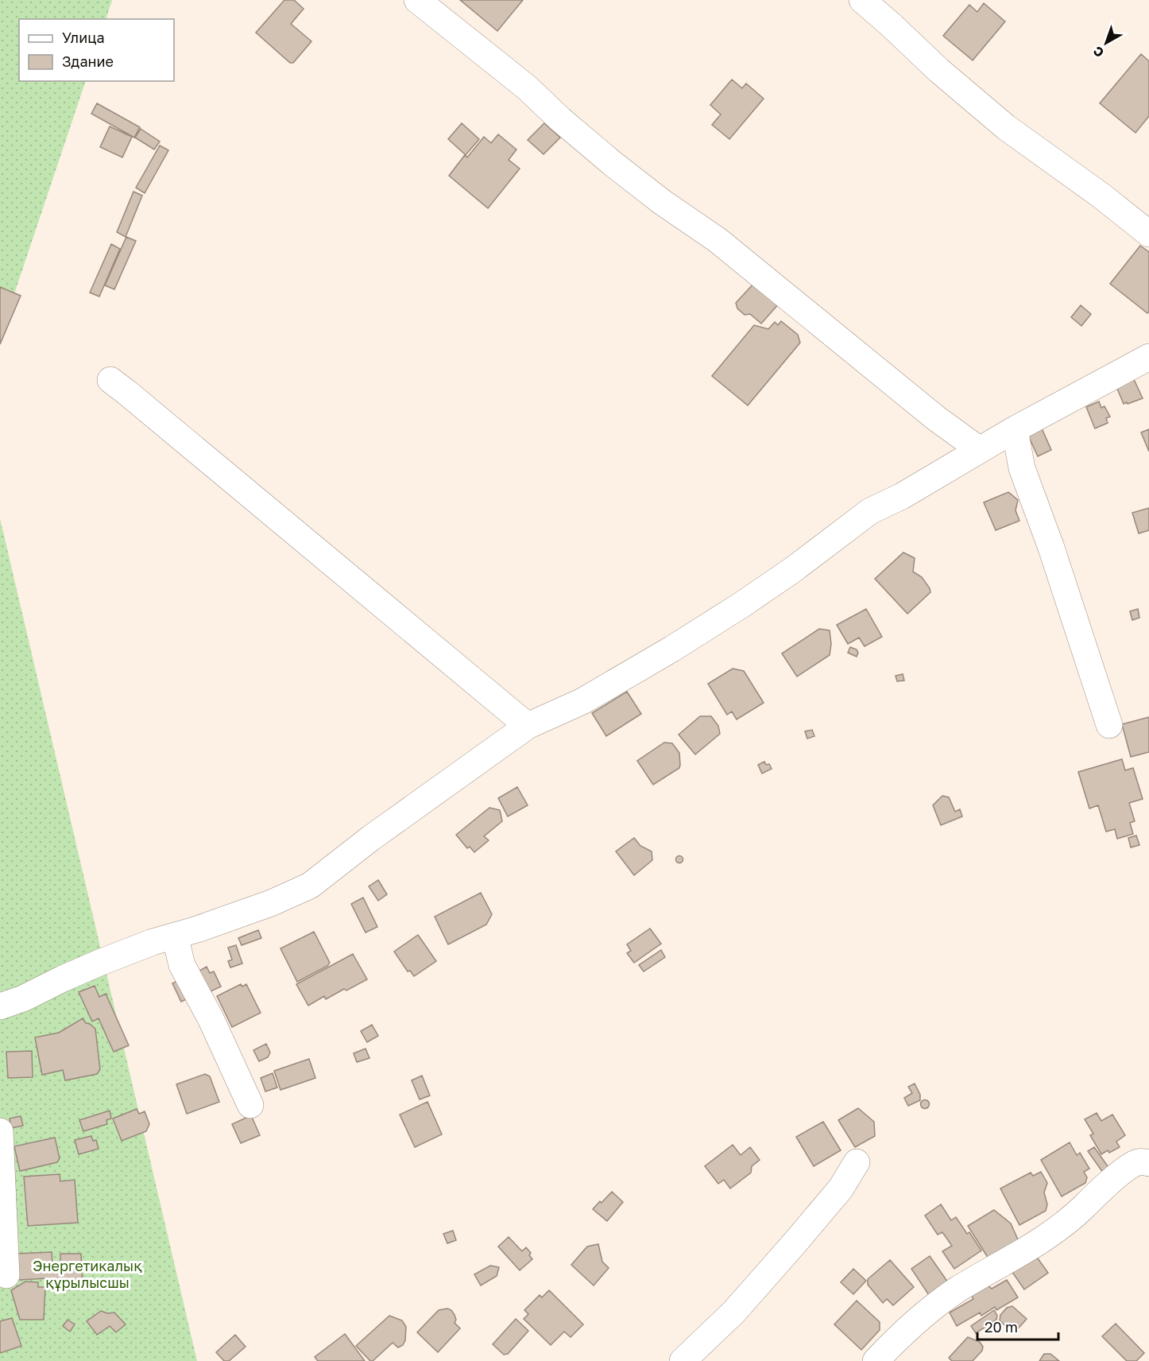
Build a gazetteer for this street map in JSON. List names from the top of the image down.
{
  "parks": ["Энергетикалық құрылысшы"],
  "legend": ["Улица", "Здание"],
  "scale_bar": "20 m",
  "north": "bottom left"
}
